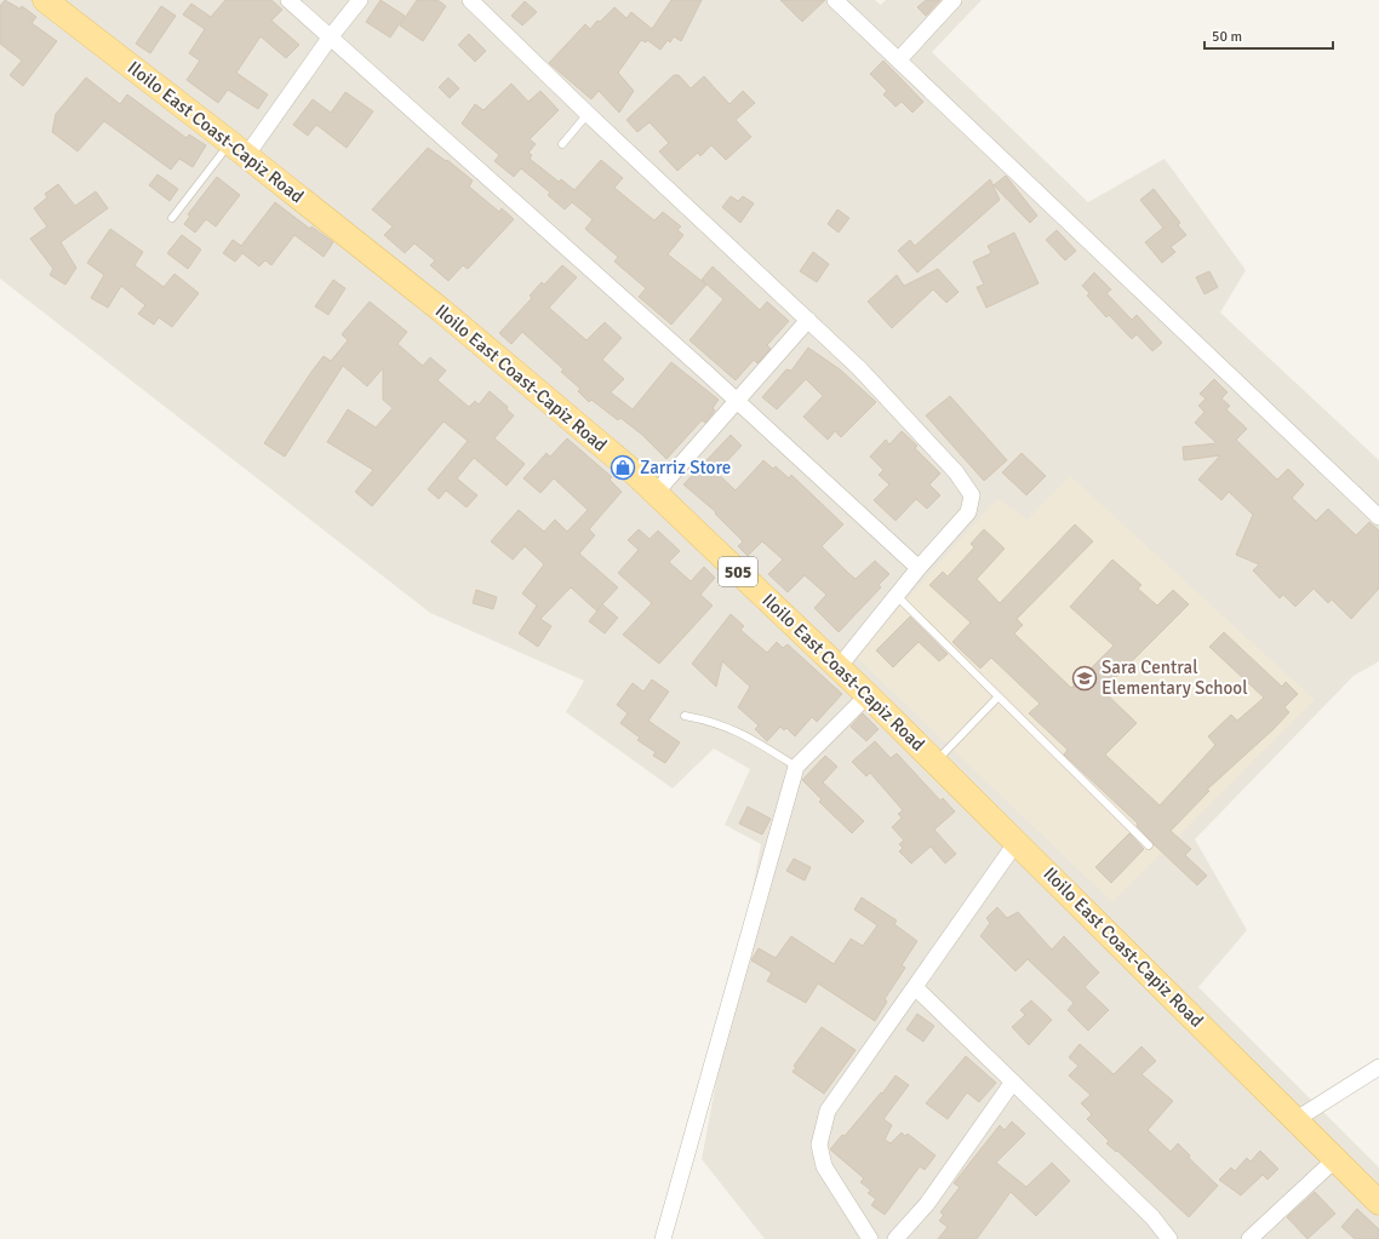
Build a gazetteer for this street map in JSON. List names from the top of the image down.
{
  "streets": {
    "main road": ["Iloilo East Coast-Capiz Road", "505"]
  },
  "places": {
    "shop": ["Zarriz Store"],
    "school or university": ["Sara Central Elementary School"]
  },
  "scale_bar": "50 m"
}
